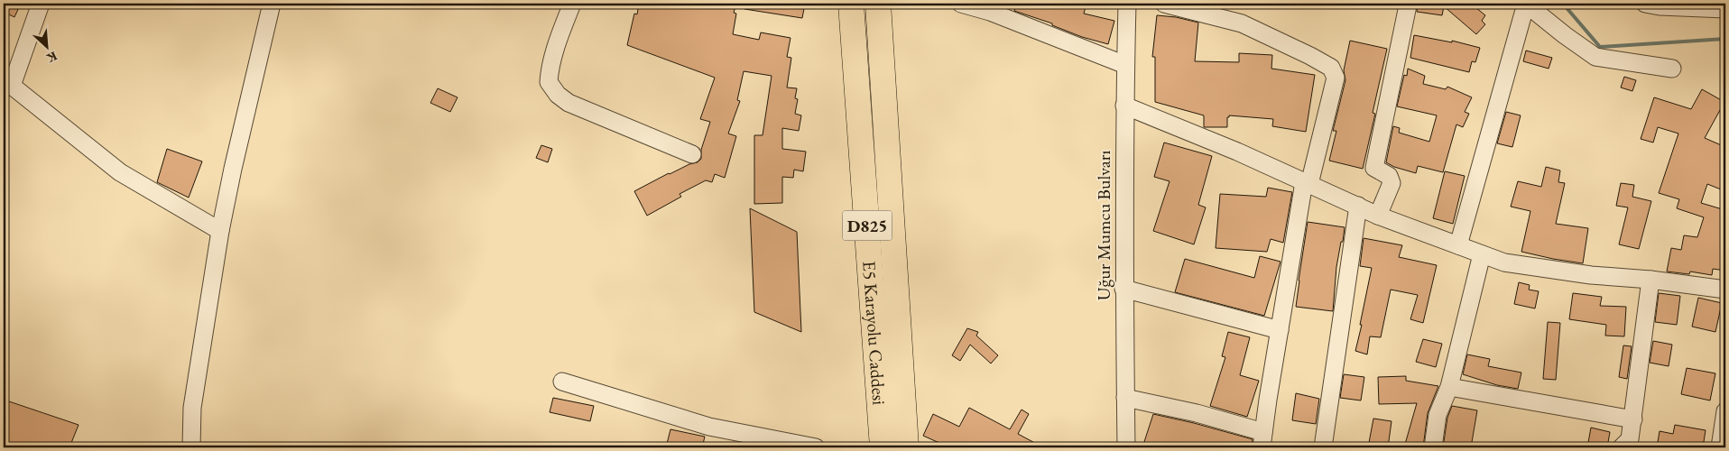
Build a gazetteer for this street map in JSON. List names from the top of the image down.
{
  "streets": {
    "highway": ["D825", "E5 Karayolu Caddesi"],
    "street": ["Uğur Mumcu Bulvarı"]
  },
  "north": "bottom right"
}
